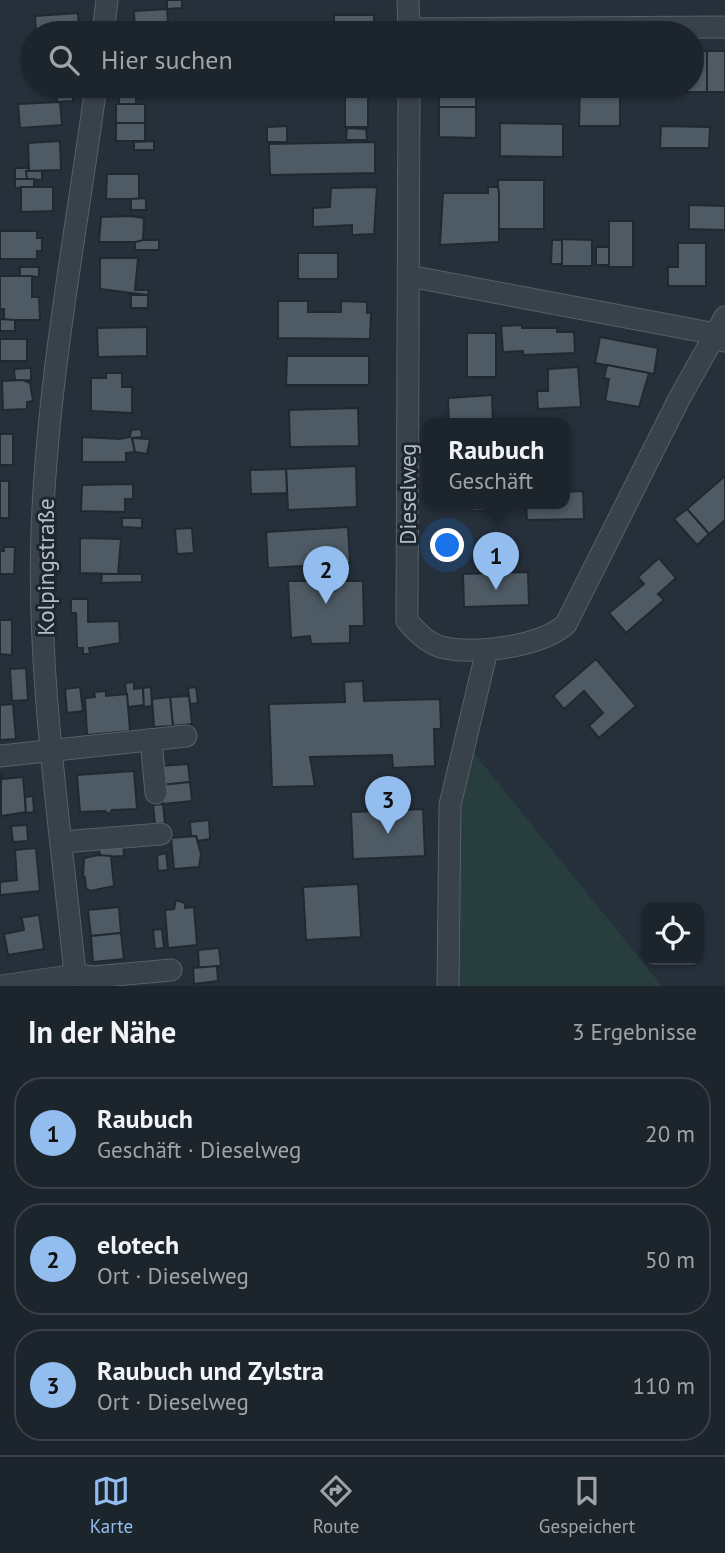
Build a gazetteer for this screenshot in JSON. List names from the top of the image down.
{
  "streets": {
    "street": ["Dieselweg", "Kolpingstraße"]
  },
  "page": {
    "search": "Hier suchen",
    "popup": ["Raubuch", "Geschäft"],
    "pins": ["1", "2", "3"],
    "heading": ["In der Nähe", "3 Ergebnisse"],
    "list": [
      {
        "mark": "1",
        "name": "Raubuch",
        "note": "Geschäft · Dieselweg",
        "value": "20 m"
      },
      {
        "mark": "2",
        "name": "elotech",
        "note": "Ort · Dieselweg",
        "value": "50 m"
      },
      {
        "mark": "3",
        "name": "Raubuch und Zylstra",
        "note": "Ort · Dieselweg",
        "value": "110 m"
      }
    ],
    "nav": ["Karte", "Route", "Gespeichert"]
  }
}
